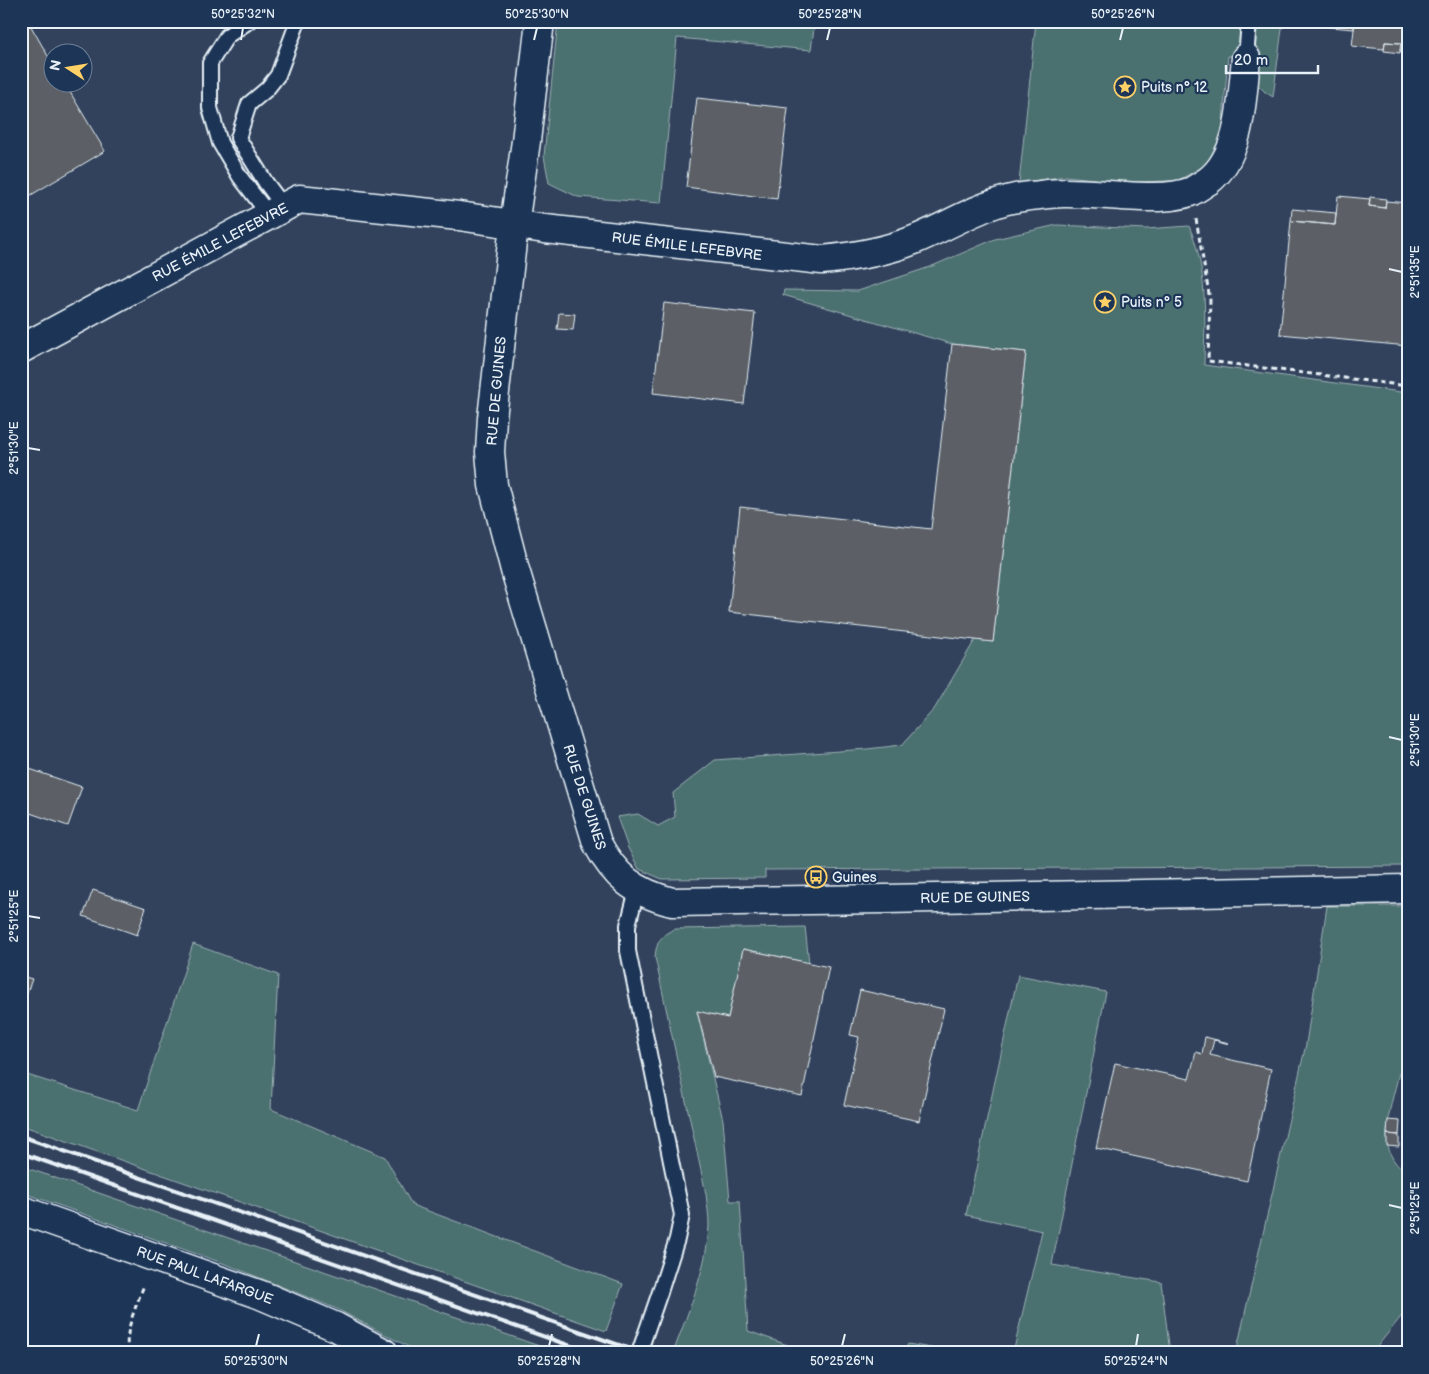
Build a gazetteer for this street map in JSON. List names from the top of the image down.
{
  "streets": {
    "street": ["RUE ÉMILE LEFEBVRE", "RUE DE GUINES", "RUE PAUL LAFARGUE"]
  },
  "crossings": [
    ["RUE ÉMILE LEFEBVRE", "RUE DE GUINES"]
  ],
  "places": {
    "place": ["Puits n° 12", "Puits n° 5"],
    "bus stop": ["Guines"]
  },
  "scale_bar": "20 m",
  "north": "left",
  "coordinates": [
    "50°25'32\"N",
    "50°25'30\"N",
    "50°25'28\"N",
    "50°25'26\"N",
    "2°51'35\"E",
    "2°51'30\"E",
    "2°51'25\"E",
    "50°25'24\"N"
  ]
}
